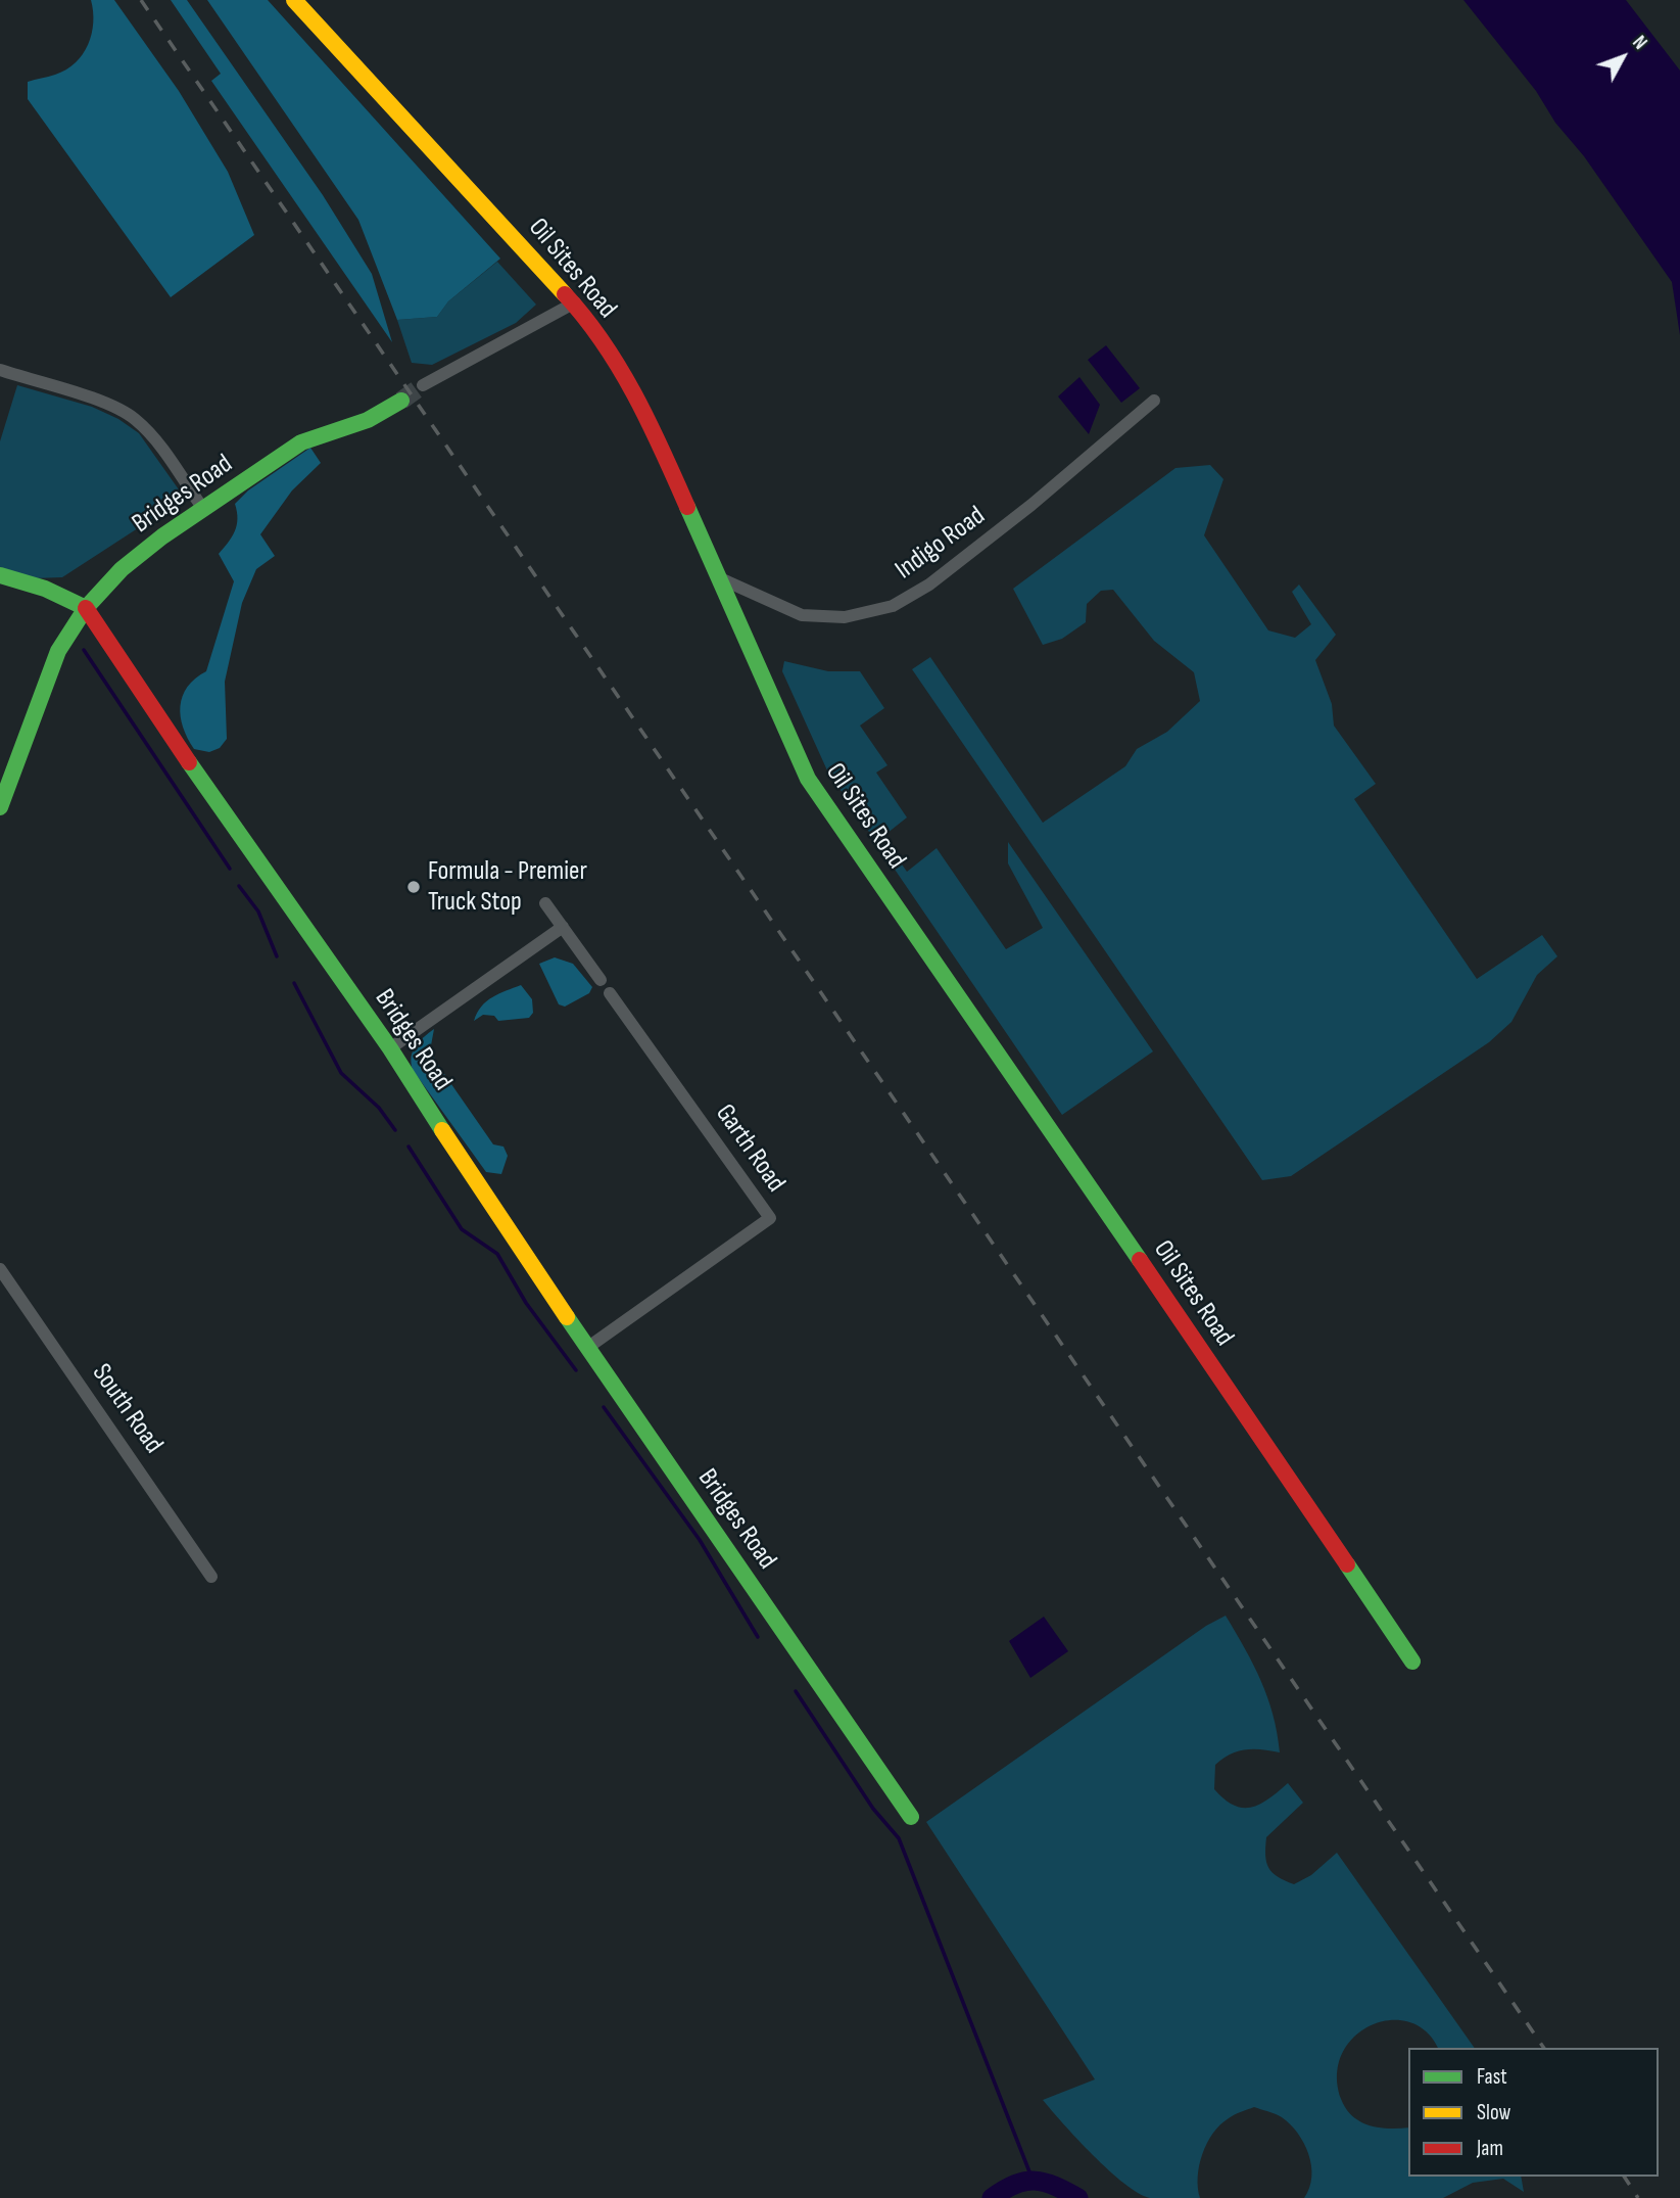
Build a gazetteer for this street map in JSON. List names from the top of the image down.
{
  "streets": {
    "street": [
      "Oil Sites Road",
      "Bridges Road",
      "Indigo Road",
      "Garth Road",
      "South Road"
    ]
  },
  "crossings": [
    ["Oil Sites Road", "Indigo Road"],
    ["Bridges Road", "Garth Road"]
  ],
  "places": ["Formula - Premier Truck Stop"],
  "legend": ["Fast", "Slow", "Jam"],
  "north": "top right"
}
